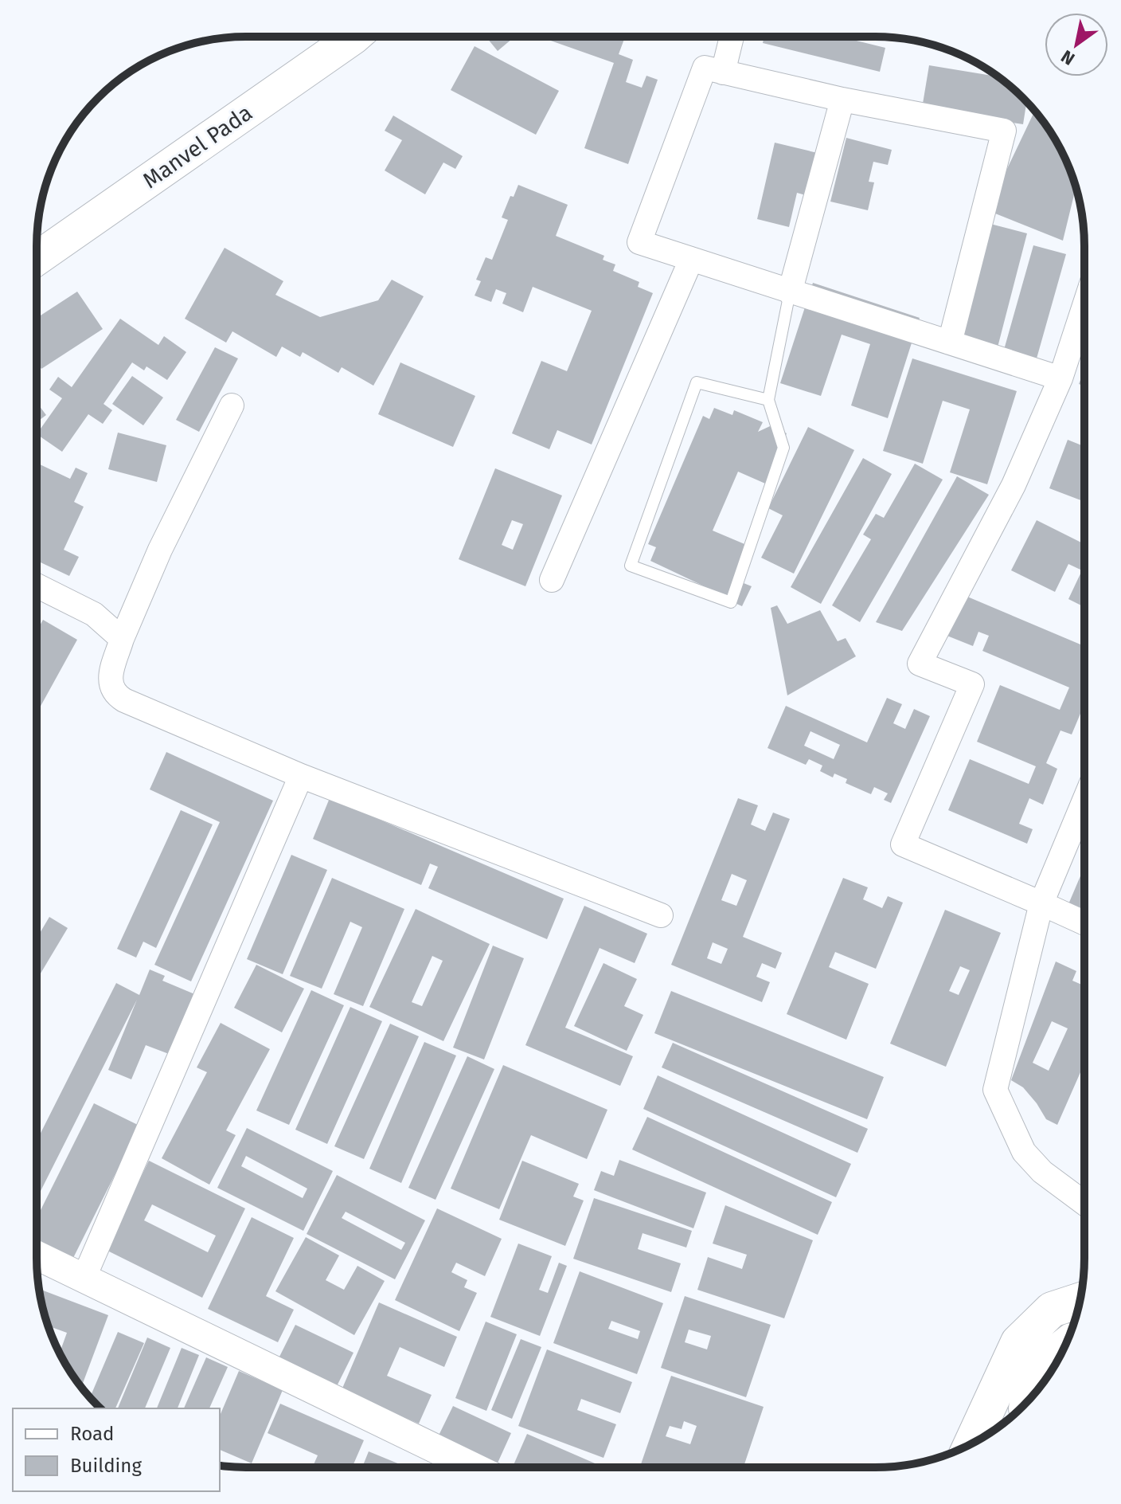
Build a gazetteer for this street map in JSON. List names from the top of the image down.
{
  "streets": {
    "main road": ["Manvel Pada"]
  },
  "legend": ["Road", "Building"],
  "north": "bottom left"
}
